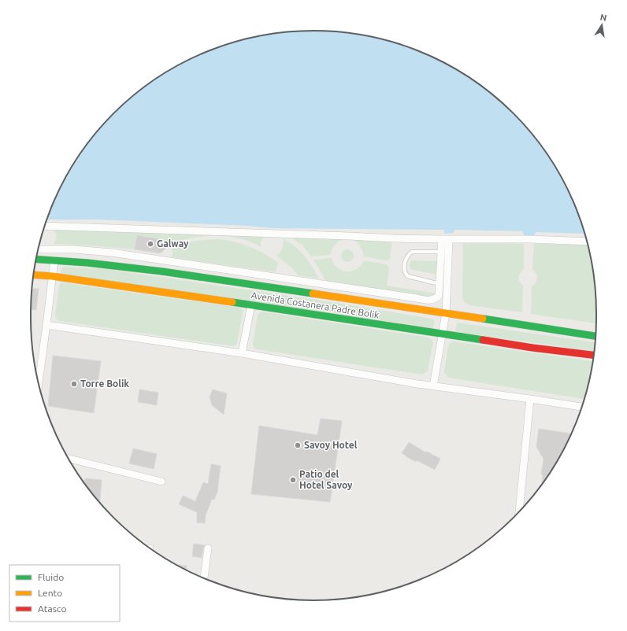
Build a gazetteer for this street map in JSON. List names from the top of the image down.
{
  "streets": {
    "main road": ["Avenida Costanera Padre Bolik"]
  },
  "places": [
    "Galway",
    "Torre Bolik",
    "Savoy Hotel",
    "Patio del Hotel Savoy"
  ],
  "legend": ["Fluido", "Lento", "Atasco"],
  "north": "top"
}
